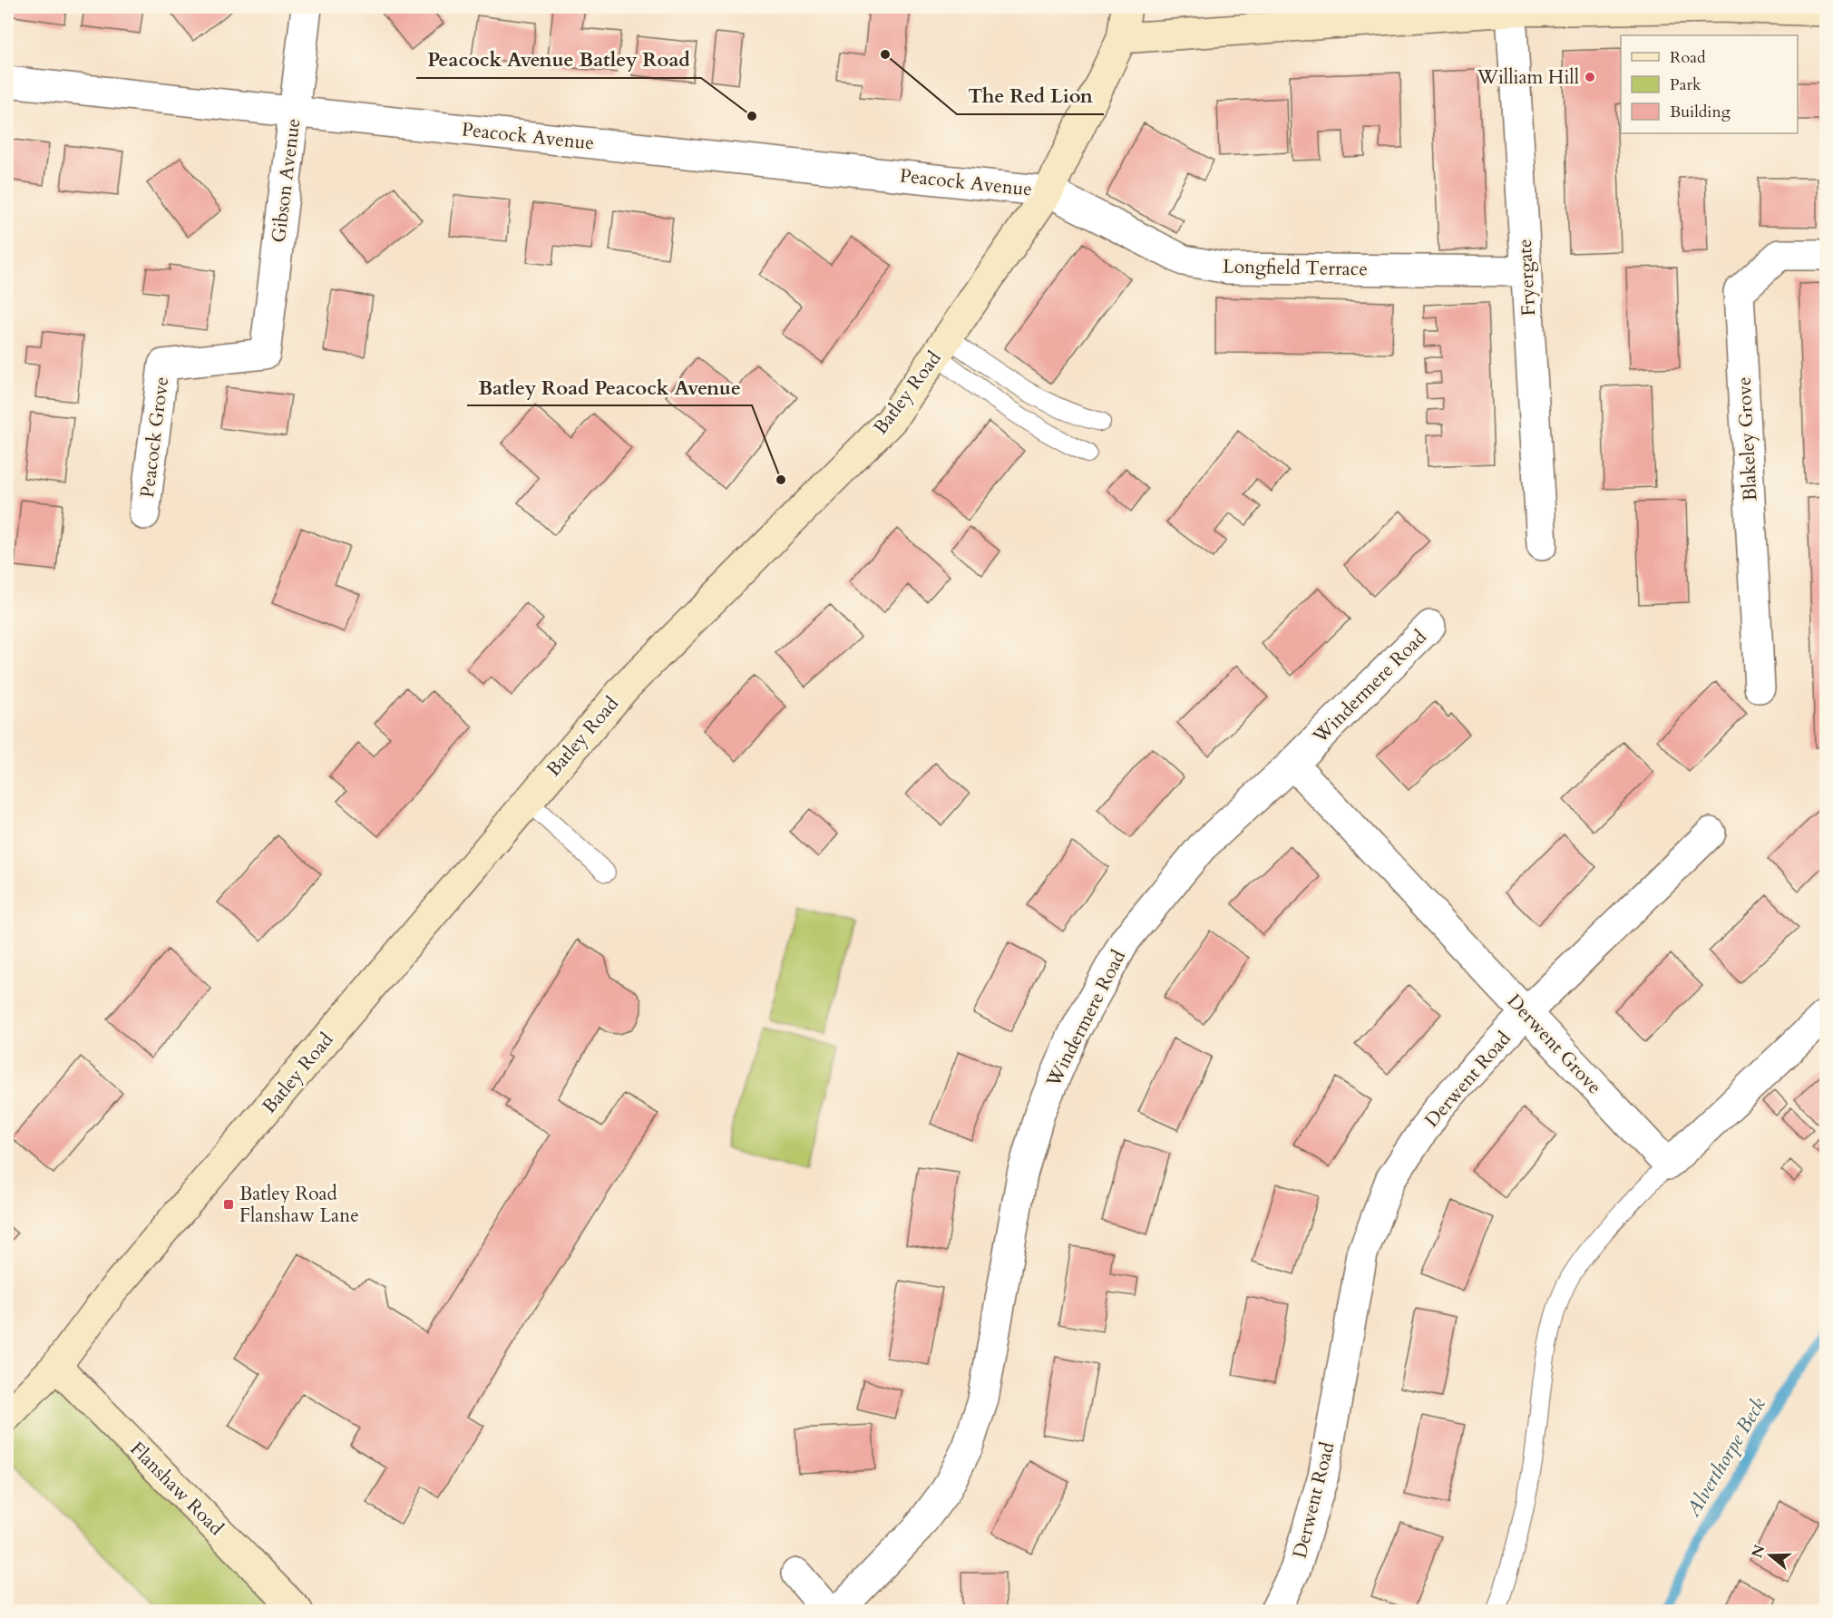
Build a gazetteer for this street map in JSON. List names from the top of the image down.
{
  "streets": {
    "street": [
      "Peacock Avenue",
      "Gibson Avenue",
      "Longfield Terrace",
      "Fryergate",
      "Batley Road",
      "Peacock Grove",
      "Blakeley Grove",
      "Windermere Road",
      "Derwent Grove",
      "Derwent Road",
      "Flanshaw Road"
    ]
  },
  "crossings": [
    ["Peacock Avenue", "Gibson Avenue"],
    ["Peacock Avenue", "Longfield Terrace"],
    ["Peacock Avenue", "Batley Road"],
    ["Gibson Avenue", "Peacock Grove"],
    ["Longfield Terrace", "Fryergate"],
    ["Longfield Terrace", "Batley Road"],
    ["Batley Road", "Flanshaw Road"],
    ["Windermere Road", "Derwent Grove"],
    ["Derwent Grove", "Derwent Road"]
  ],
  "water": ["Alverthorpe Beck"],
  "places": {
    "other": [
      "The Red Lion",
      "William Hill",
      "Peacock Avenue Batley Road",
      "Batley Road Peacock Avenue"
    ],
    "transit": ["Batley Road Flanshaw Lane"]
  },
  "legend": ["Road", "Park", "Building"],
  "north": "left"
}
